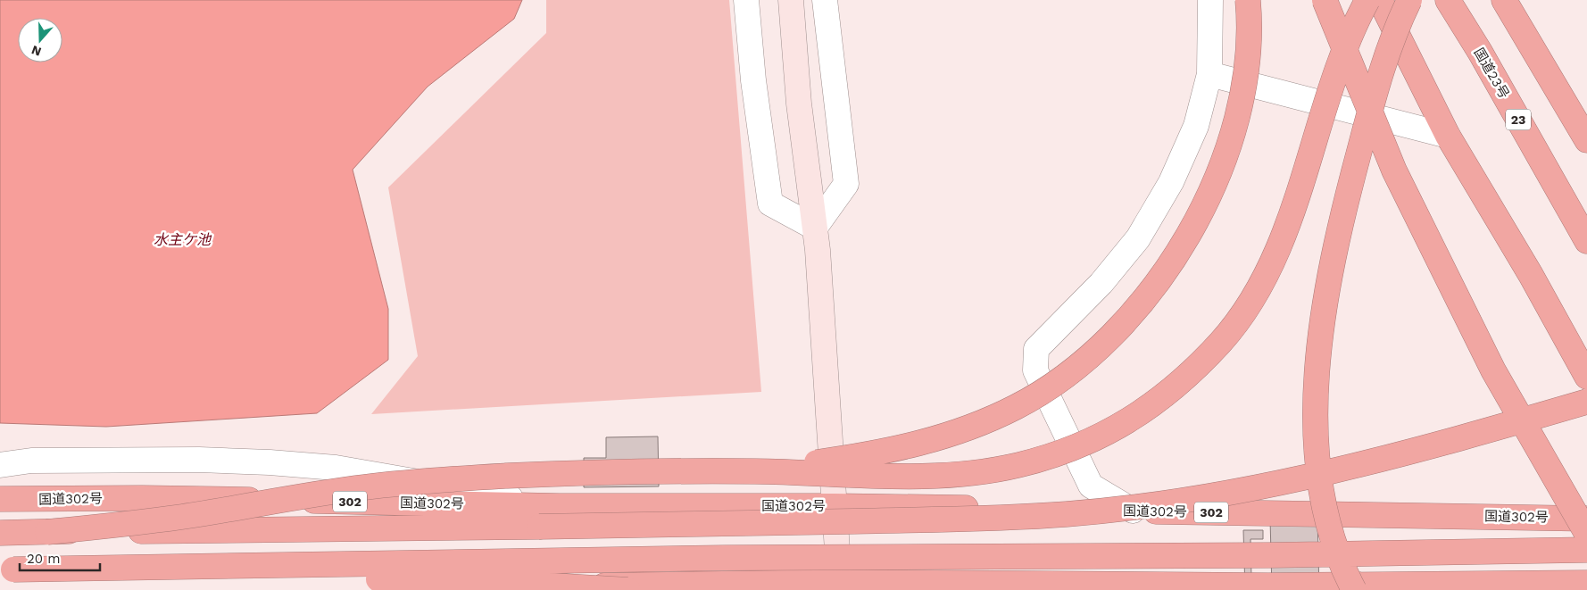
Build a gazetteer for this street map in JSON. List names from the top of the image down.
{
  "streets": {
    "highway": [
      "国道23号",
      "23",
      "国道302号",
      "302"
    ]
  },
  "water": ["水主ケ池"],
  "scale_bar": "20 m",
  "north": "bottom"
}
